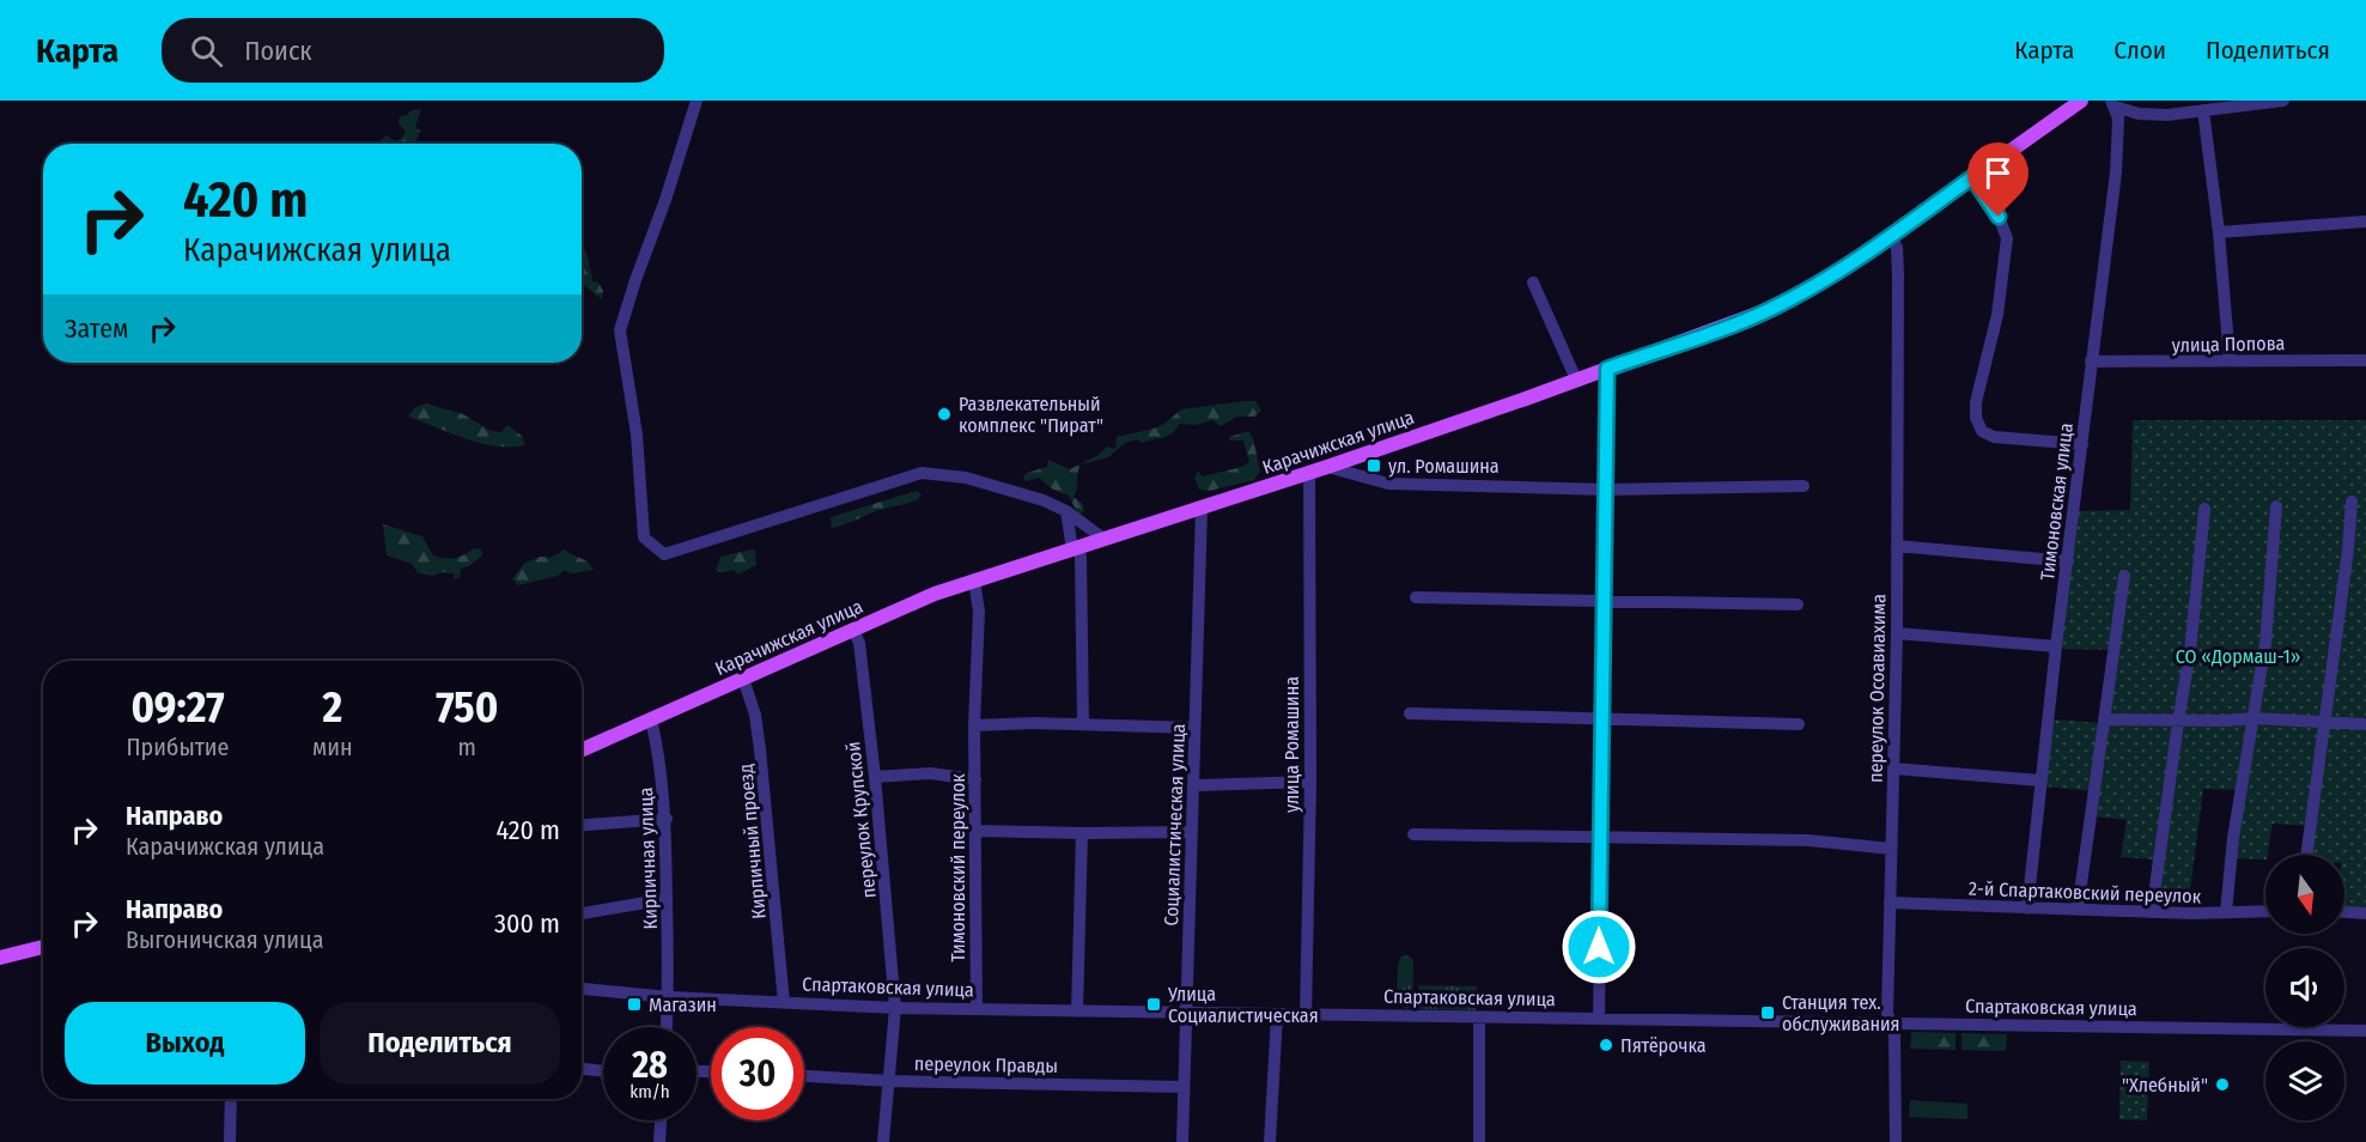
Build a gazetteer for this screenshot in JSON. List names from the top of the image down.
{
  "streets": {
    "main road": ["Карачижская улица"],
    "street": [
      "улица Попова",
      "Тимоновская улица",
      "переулок Осоавиахима",
      "улица Ромашина",
      "переулок Крупской",
      "Социалистическая улица",
      "Кирпичный проезд",
      "Кирпичная улица",
      "Тимоновский переулок",
      "2-й Спартаковский переулок",
      "Спартаковская улица",
      "переулок Правды"
    ]
  },
  "crossings": [
    ["улица Попова", "Тимоновская улица"],
    ["Карачижская улица", "переулок Осоавиахима"],
    ["Карачижская улица", "улица Ромашина"],
    ["Карачижская улица", "переулок Крупской"],
    ["Карачижская улица", "Социалистическая улица"],
    ["Карачижская улица", "Кирпичный проезд"],
    ["Карачижская улица", "Кирпичная улица"],
    ["Карачижская улица", "Тимоновский переулок"],
    ["Тимоновская улица", "2-й Спартаковский переулок"],
    ["переулок Осоавиахима", "2-й Спартаковский переулок"],
    ["переулок Осоавиахима", "Спартаковская улица"],
    ["улица Ромашина", "Спартаковская улица"],
    ["переулок Крупской", "Спартаковская улица"],
    ["переулок Крупской", "переулок Правды"],
    ["Социалистическая улица", "Спартаковская улица"],
    ["Социалистическая улица", "переулок Правды"],
    ["Кирпичный проезд", "Спартаковская улица"],
    ["Кирпичная улица", "Спартаковская улица"],
    ["Тимоновский переулок", "Спартаковская улица"]
  ],
  "parks": ["СО «Дормаш-1»"],
  "places": {
    "other": ["Развлекательный комплекс \"Пират\"", "Пятёрочка", "\"Хлебный\""],
    "transit": [
      "ул. Ромашина",
      "Магазин",
      "Улица Социалистическая",
      "Станция тех. обслуживания"
    ]
  },
  "north": "bottom",
  "page": {
    "header": "Карта",
    "search": "Поиск",
    "nav": ["Карта", "Слои", "Поделиться"],
    "turn": ["420 m", "Карачижская улица"],
    "then": "Затем",
    "eta": [
      "09:27",
      "Прибытие",
      "2",
      "мин",
      "750",
      "m"
    ],
    "list": [
      {
        "name": "Направо",
        "note": "Карачижская улица",
        "value": "420 m"
      },
      {
        "name": "Направо",
        "note": "Выгоничская улица",
        "value": "300 m"
      }
    ],
    "buttons": ["Выход", "Поделиться"],
    "speed": "28 km/h",
    "limit": "30"
  }
}
